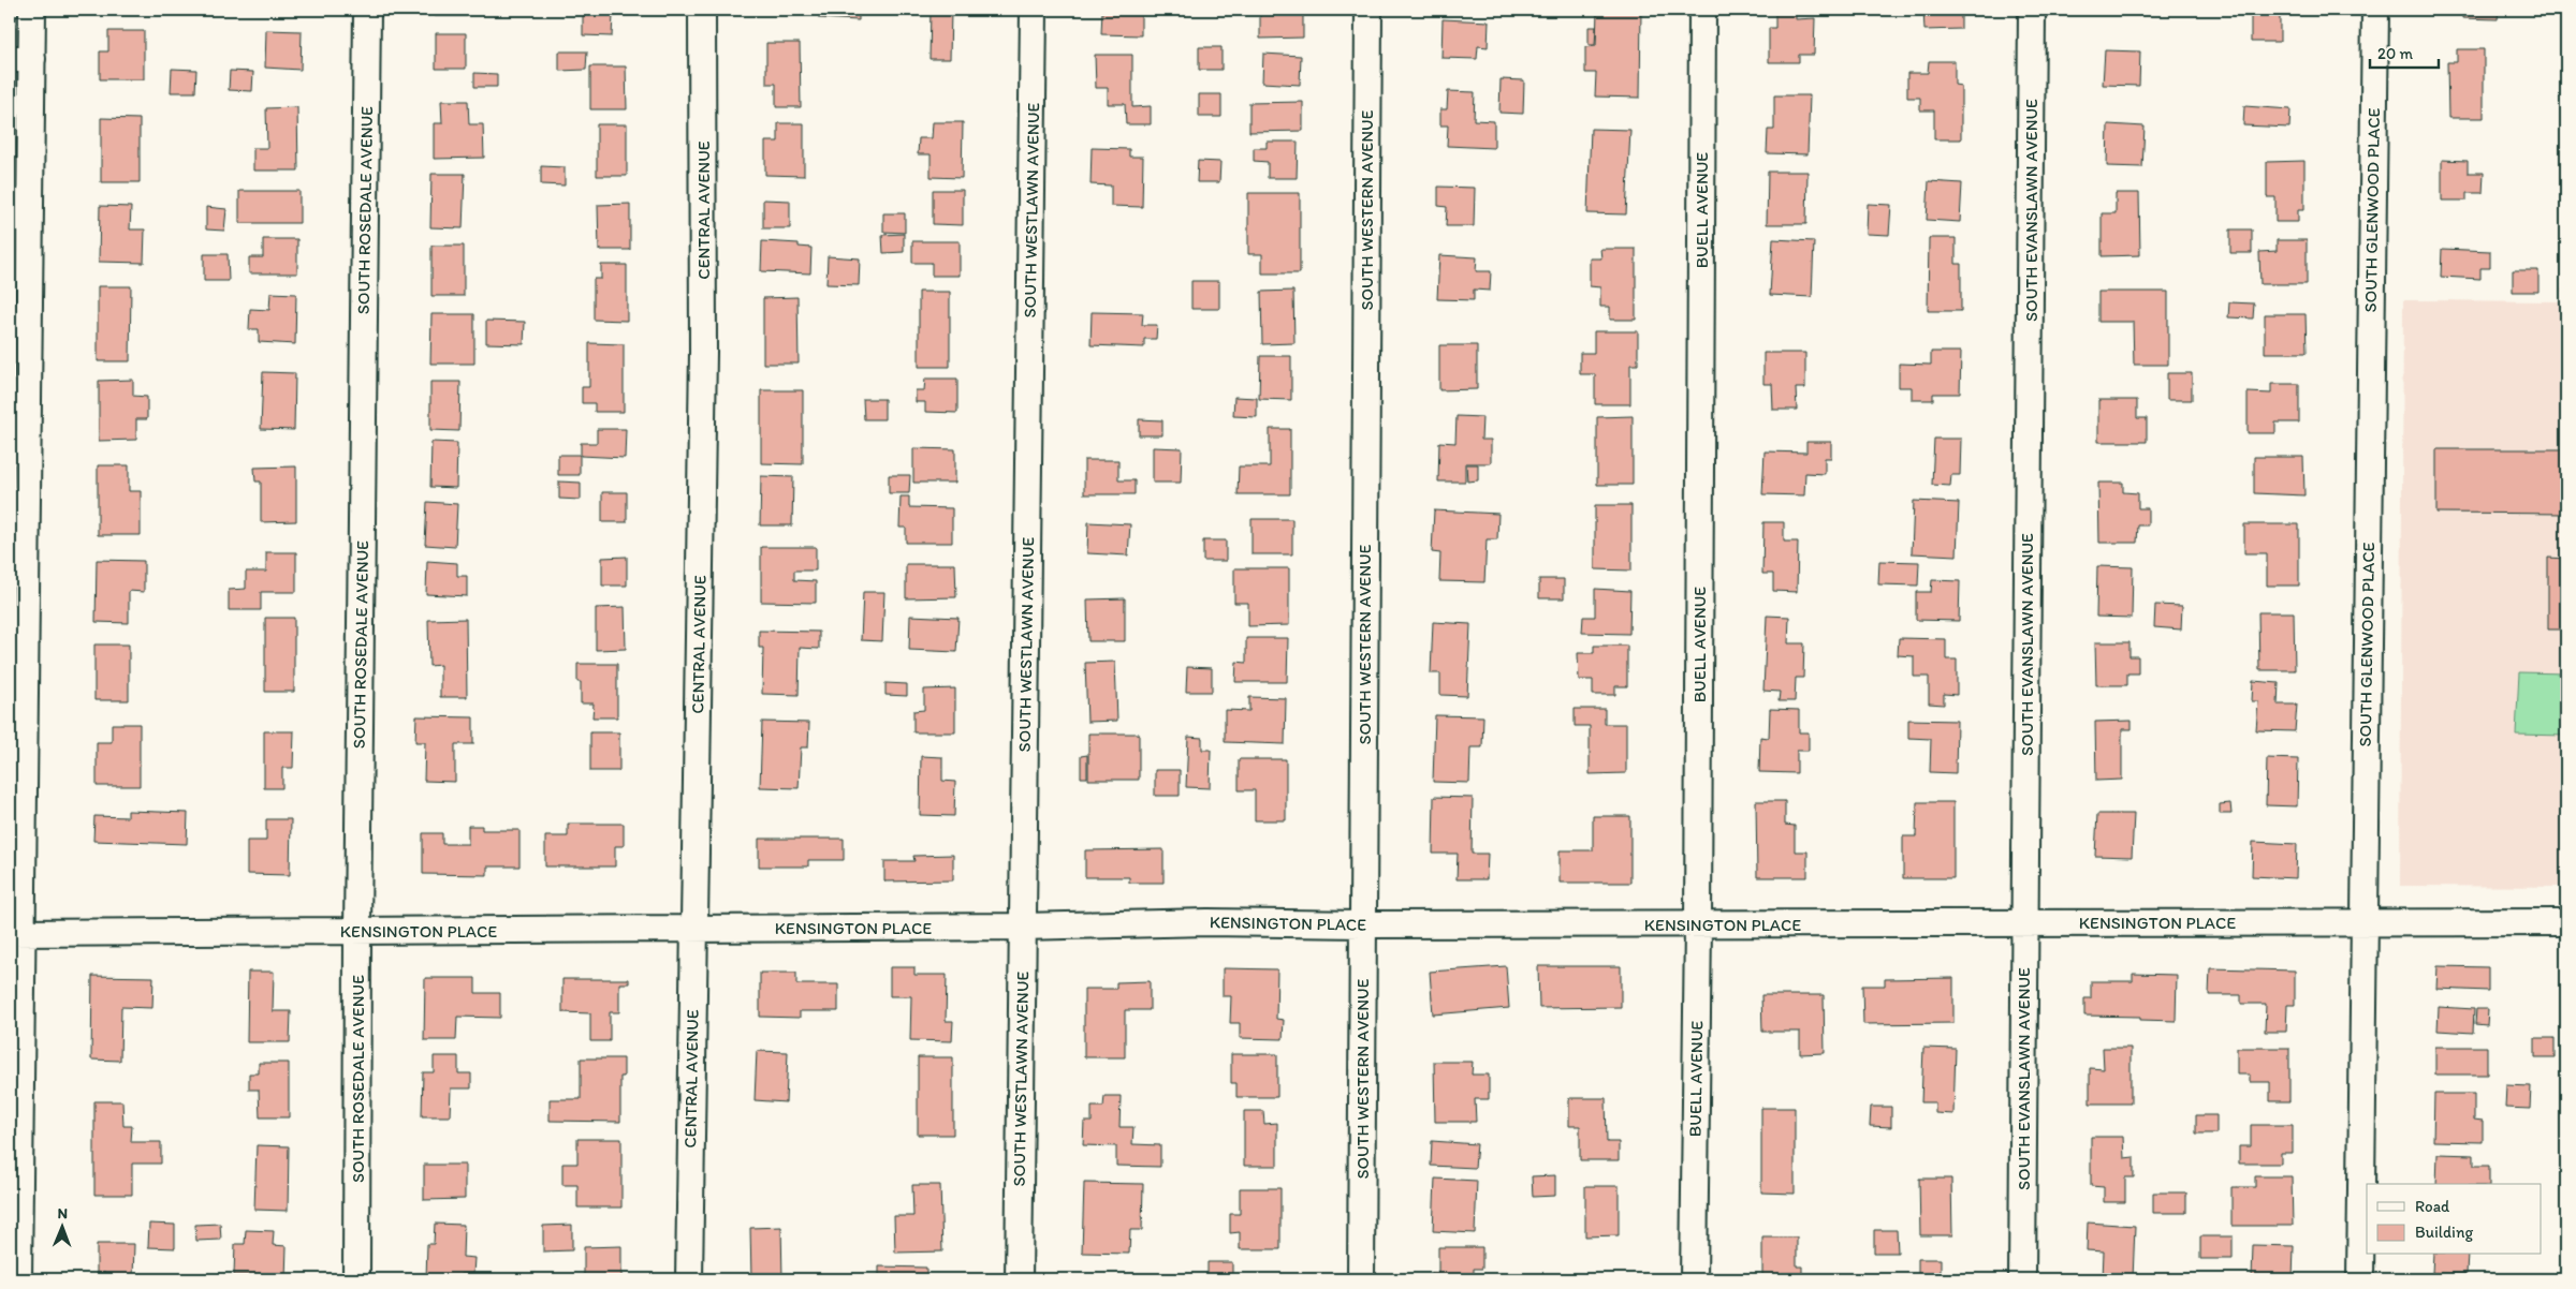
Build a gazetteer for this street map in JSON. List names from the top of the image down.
{
  "streets": {
    "street": [
      "SOUTH ROSEDALE AVENUE",
      "CENTRAL AVENUE",
      "SOUTH WESTLAWN AVENUE",
      "SOUTH WESTERN AVENUE",
      "BUELL AVENUE",
      "SOUTH EVANSLAWN AVENUE",
      "SOUTH GLENWOOD PLACE",
      "KENSINGTON PLACE"
    ]
  },
  "crossings": [
    ["SOUTH ROSEDALE AVENUE", "KENSINGTON PLACE"],
    ["CENTRAL AVENUE", "KENSINGTON PLACE"],
    ["SOUTH WESTLAWN AVENUE", "KENSINGTON PLACE"],
    ["SOUTH WESTERN AVENUE", "KENSINGTON PLACE"],
    ["BUELL AVENUE", "KENSINGTON PLACE"],
    ["SOUTH EVANSLAWN AVENUE", "KENSINGTON PLACE"],
    ["SOUTH GLENWOOD PLACE", "KENSINGTON PLACE"]
  ],
  "legend": ["Road", "Building"],
  "scale_bar": "20 m",
  "north": "top"
}
